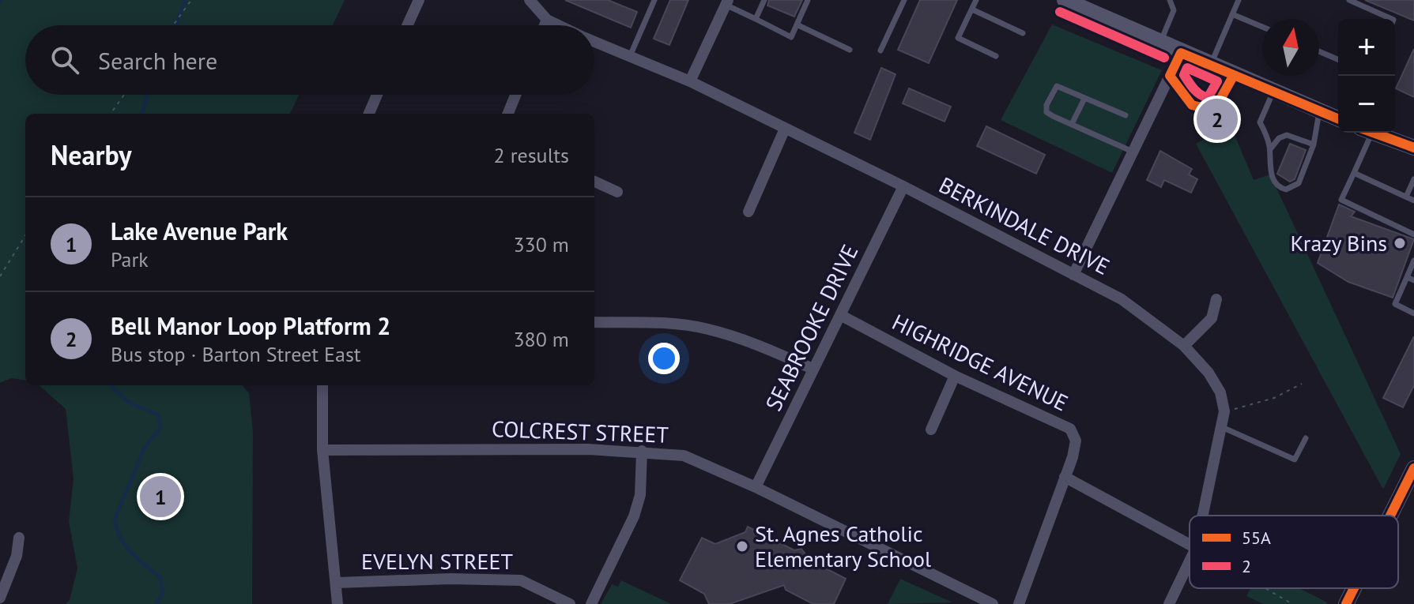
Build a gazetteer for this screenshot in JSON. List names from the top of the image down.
{
  "streets": {
    "street": [
      "BERKINDALE DRIVE",
      "SEABROOKE DRIVE",
      "HIGHRIDGE AVENUE",
      "COLCREST STREET",
      "EVELYN STREET"
    ]
  },
  "crossings": [
    ["BERKINDALE DRIVE", "SEABROOKE DRIVE"],
    ["SEABROOKE DRIVE", "HIGHRIDGE AVENUE"],
    ["SEABROOKE DRIVE", "COLCREST STREET"]
  ],
  "places": ["Krazy Bins", "St. Agnes Catholic Elementary School"],
  "lines": ["transit line 2", "transit line 55A"],
  "legend": ["55A", "2"],
  "north": "top",
  "page": {
    "map_buttons": ["+", "−"],
    "search": "Search here",
    "pins": ["2", "1"],
    "heading": ["Nearby", "2 results"],
    "list": [
      {
        "mark": "1",
        "name": "Lake Avenue Park",
        "note": "Park",
        "value": "330 m"
      },
      {
        "mark": "2",
        "name": "Bell Manor Loop Platform 2",
        "note": "Bus stop · Barton Street East",
        "value": "380 m"
      }
    ]
  }
}
